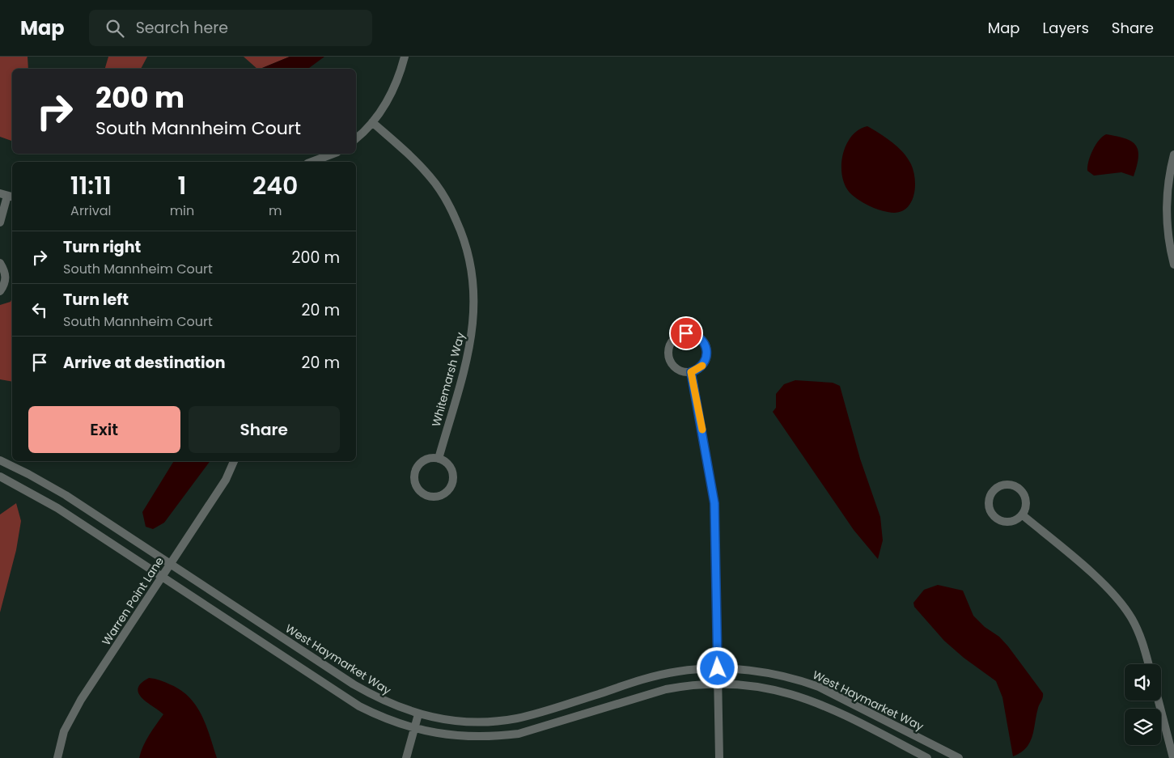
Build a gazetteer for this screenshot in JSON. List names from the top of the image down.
{
  "streets": {
    "street": ["Whitemarsh Way", "Warren Point Lane", "West Haymarket Way"]
  },
  "crossings": [
    ["Warren Point Lane", "West Haymarket Way"]
  ],
  "page": {
    "header": "Map",
    "search": "Search here",
    "nav": ["Map", "Layers", "Share"],
    "turn": ["200 m", "South Mannheim Court"],
    "eta": [
      "11:11",
      "Arrival",
      "1",
      "min",
      "240",
      "m"
    ],
    "list": [
      {
        "name": "Turn right",
        "note": "South Mannheim Court",
        "value": "200 m"
      },
      {
        "name": "Turn left",
        "note": "South Mannheim Court",
        "value": "20 m"
      },
      {
        "name": "Arrive at destination",
        "value": "20 m"
      }
    ],
    "buttons": ["Exit", "Share"]
  }
}
